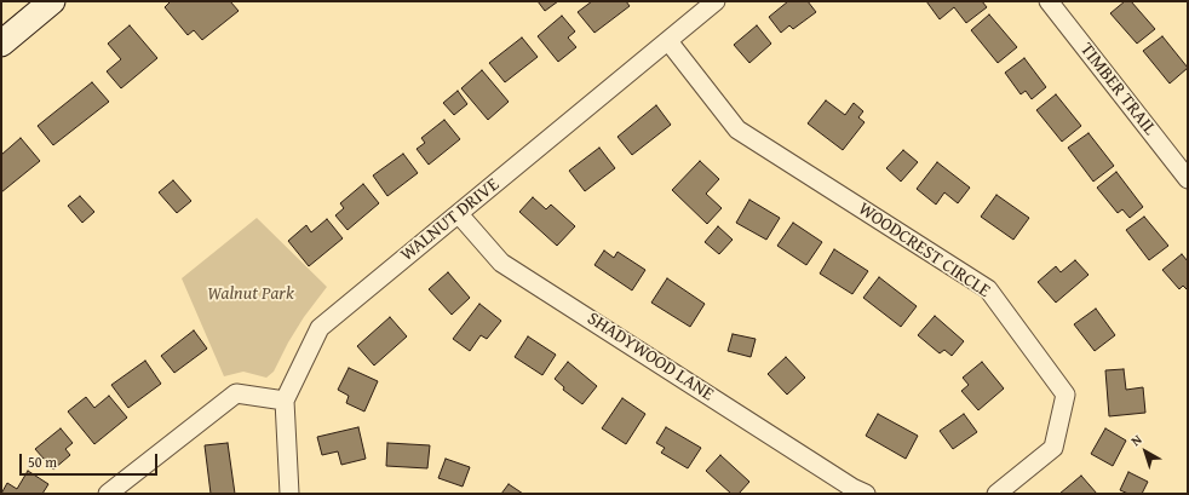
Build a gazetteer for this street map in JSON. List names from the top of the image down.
{
  "streets": {
    "street": [
      "TIMBER TRAIL",
      "WALNUT DRIVE",
      "WOODCREST CIRCLE",
      "SHADYWOOD LANE"
    ]
  },
  "crossings": [
    ["WALNUT DRIVE", "WOODCREST CIRCLE"],
    ["WALNUT DRIVE", "SHADYWOOD LANE"]
  ],
  "parks": ["Walnut Park"],
  "scale_bar": "50 m",
  "north": "top left"
}
